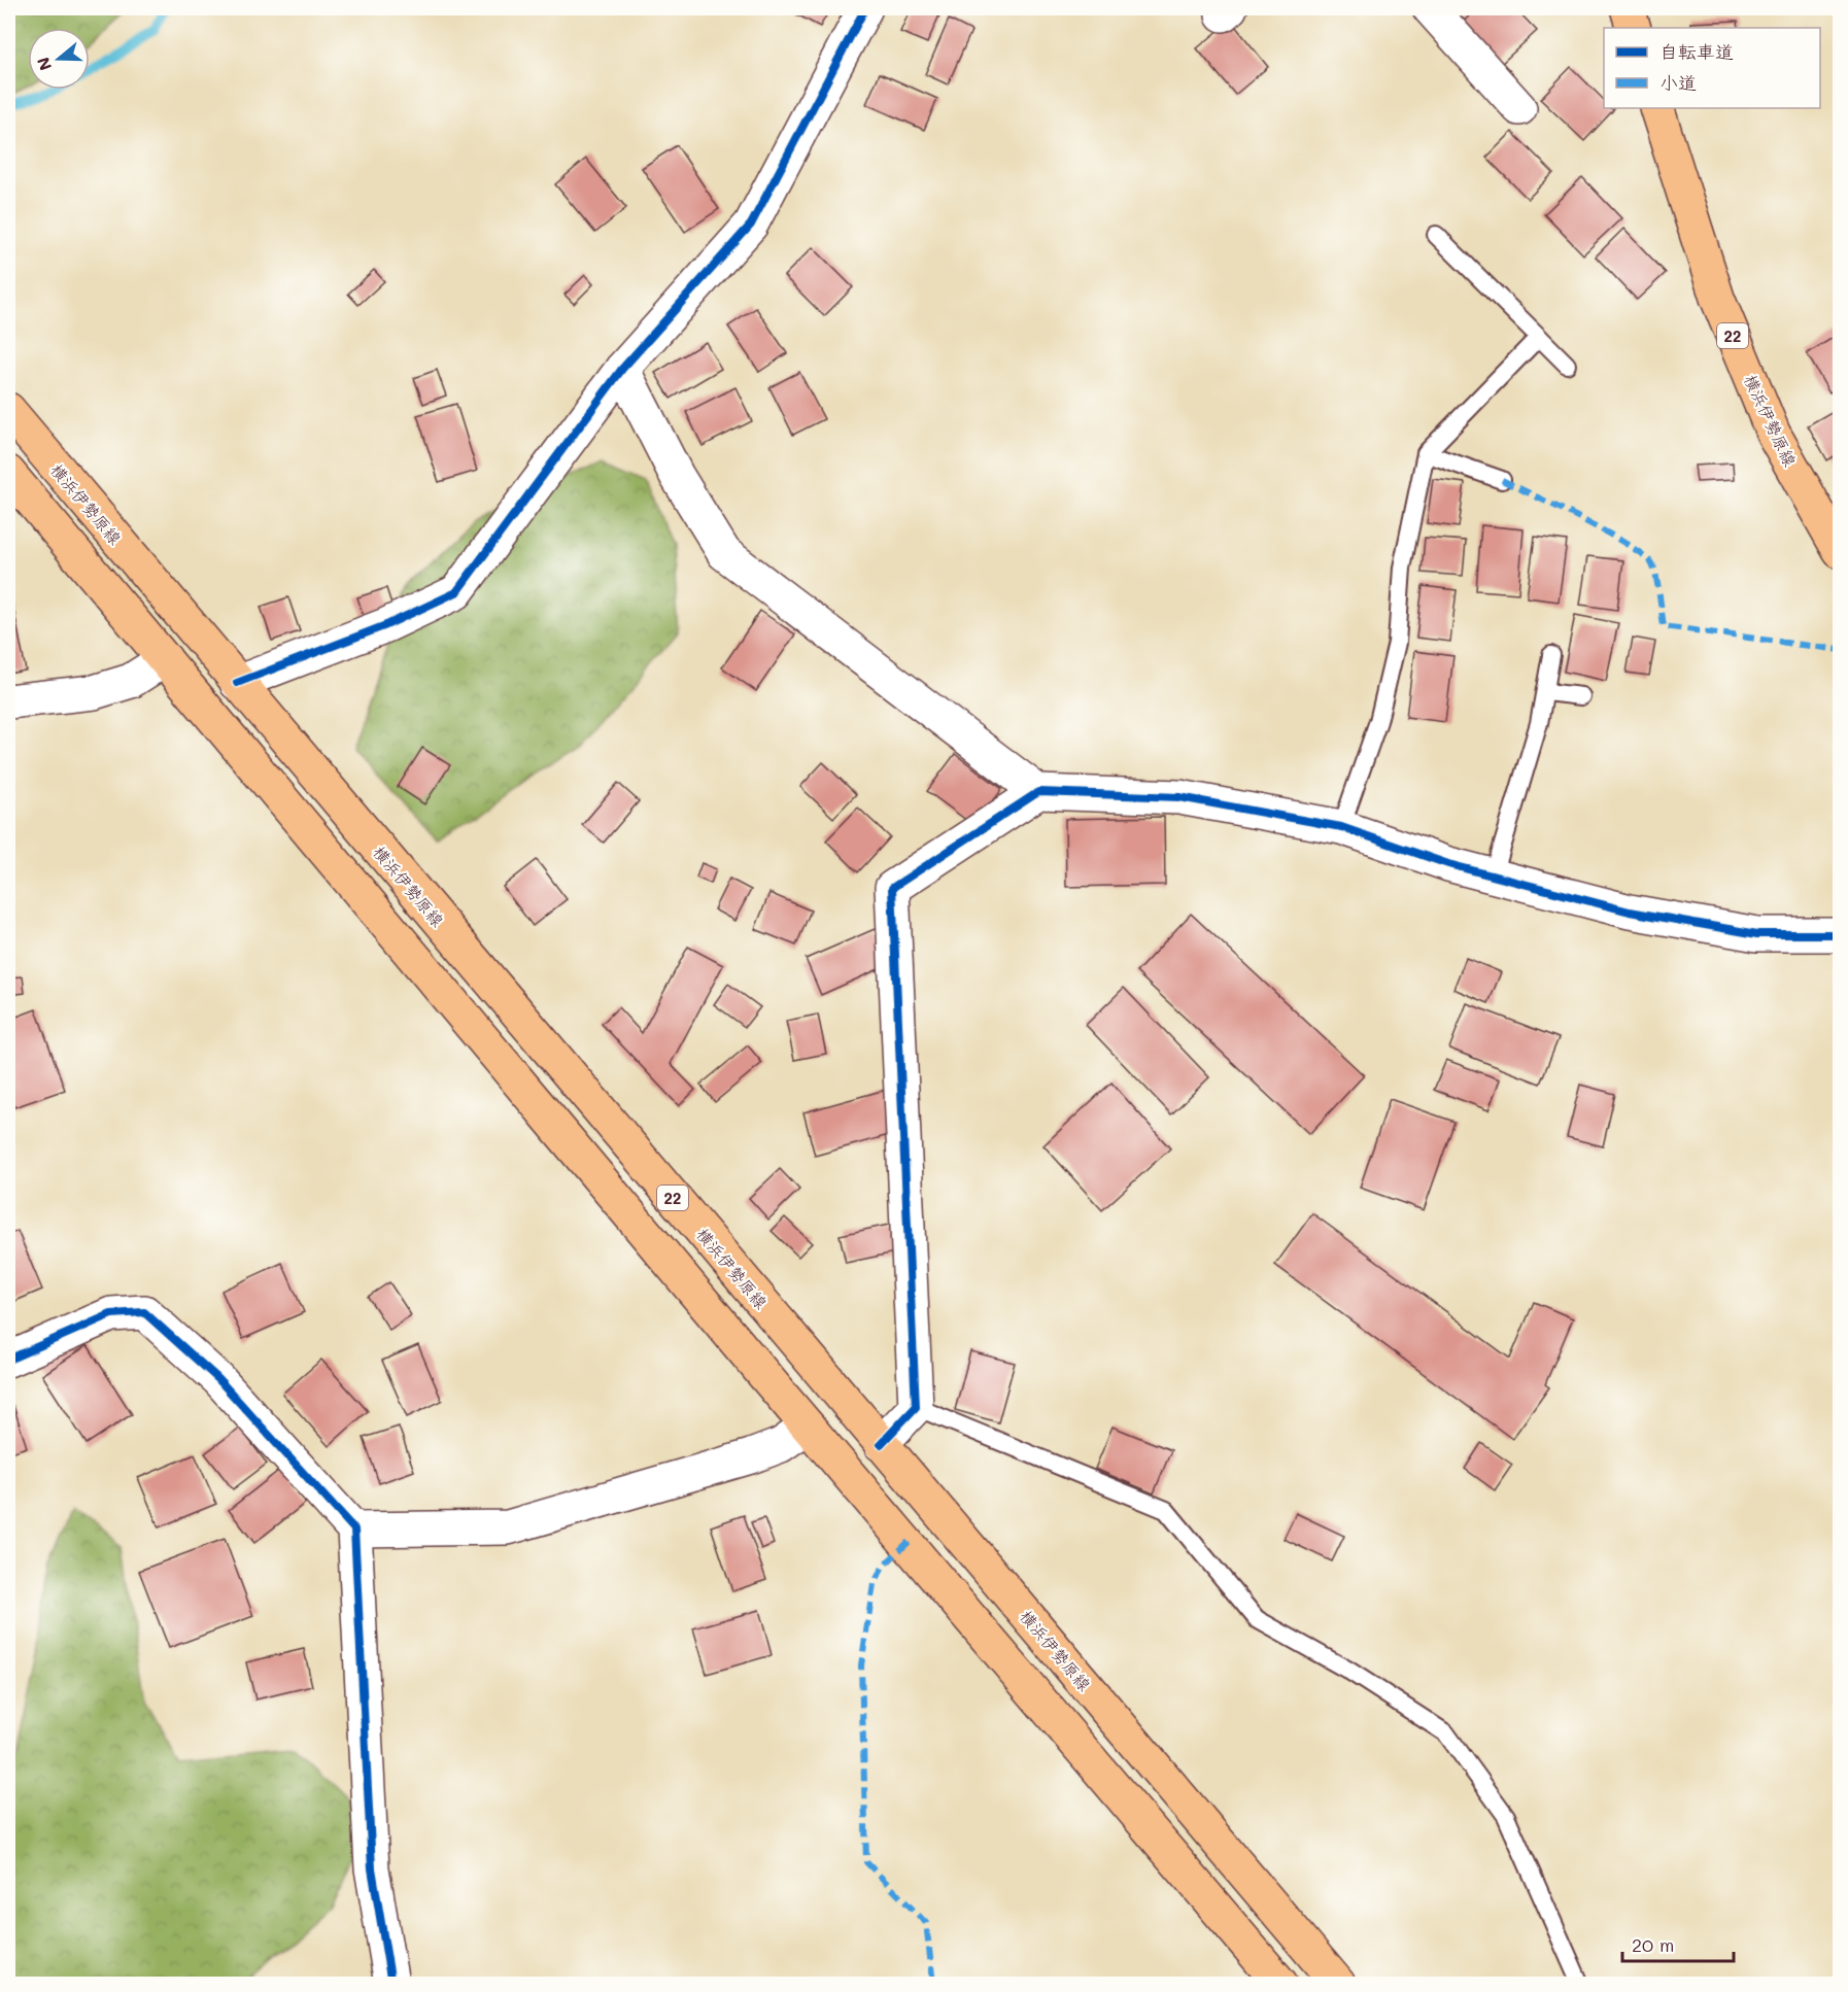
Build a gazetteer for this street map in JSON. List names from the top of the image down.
{
  "streets": {
    "main road": ["22", "横浜伊勢原線"]
  },
  "legend": ["自転車道", "小道"],
  "scale_bar": "20 m",
  "north": "left"
}
